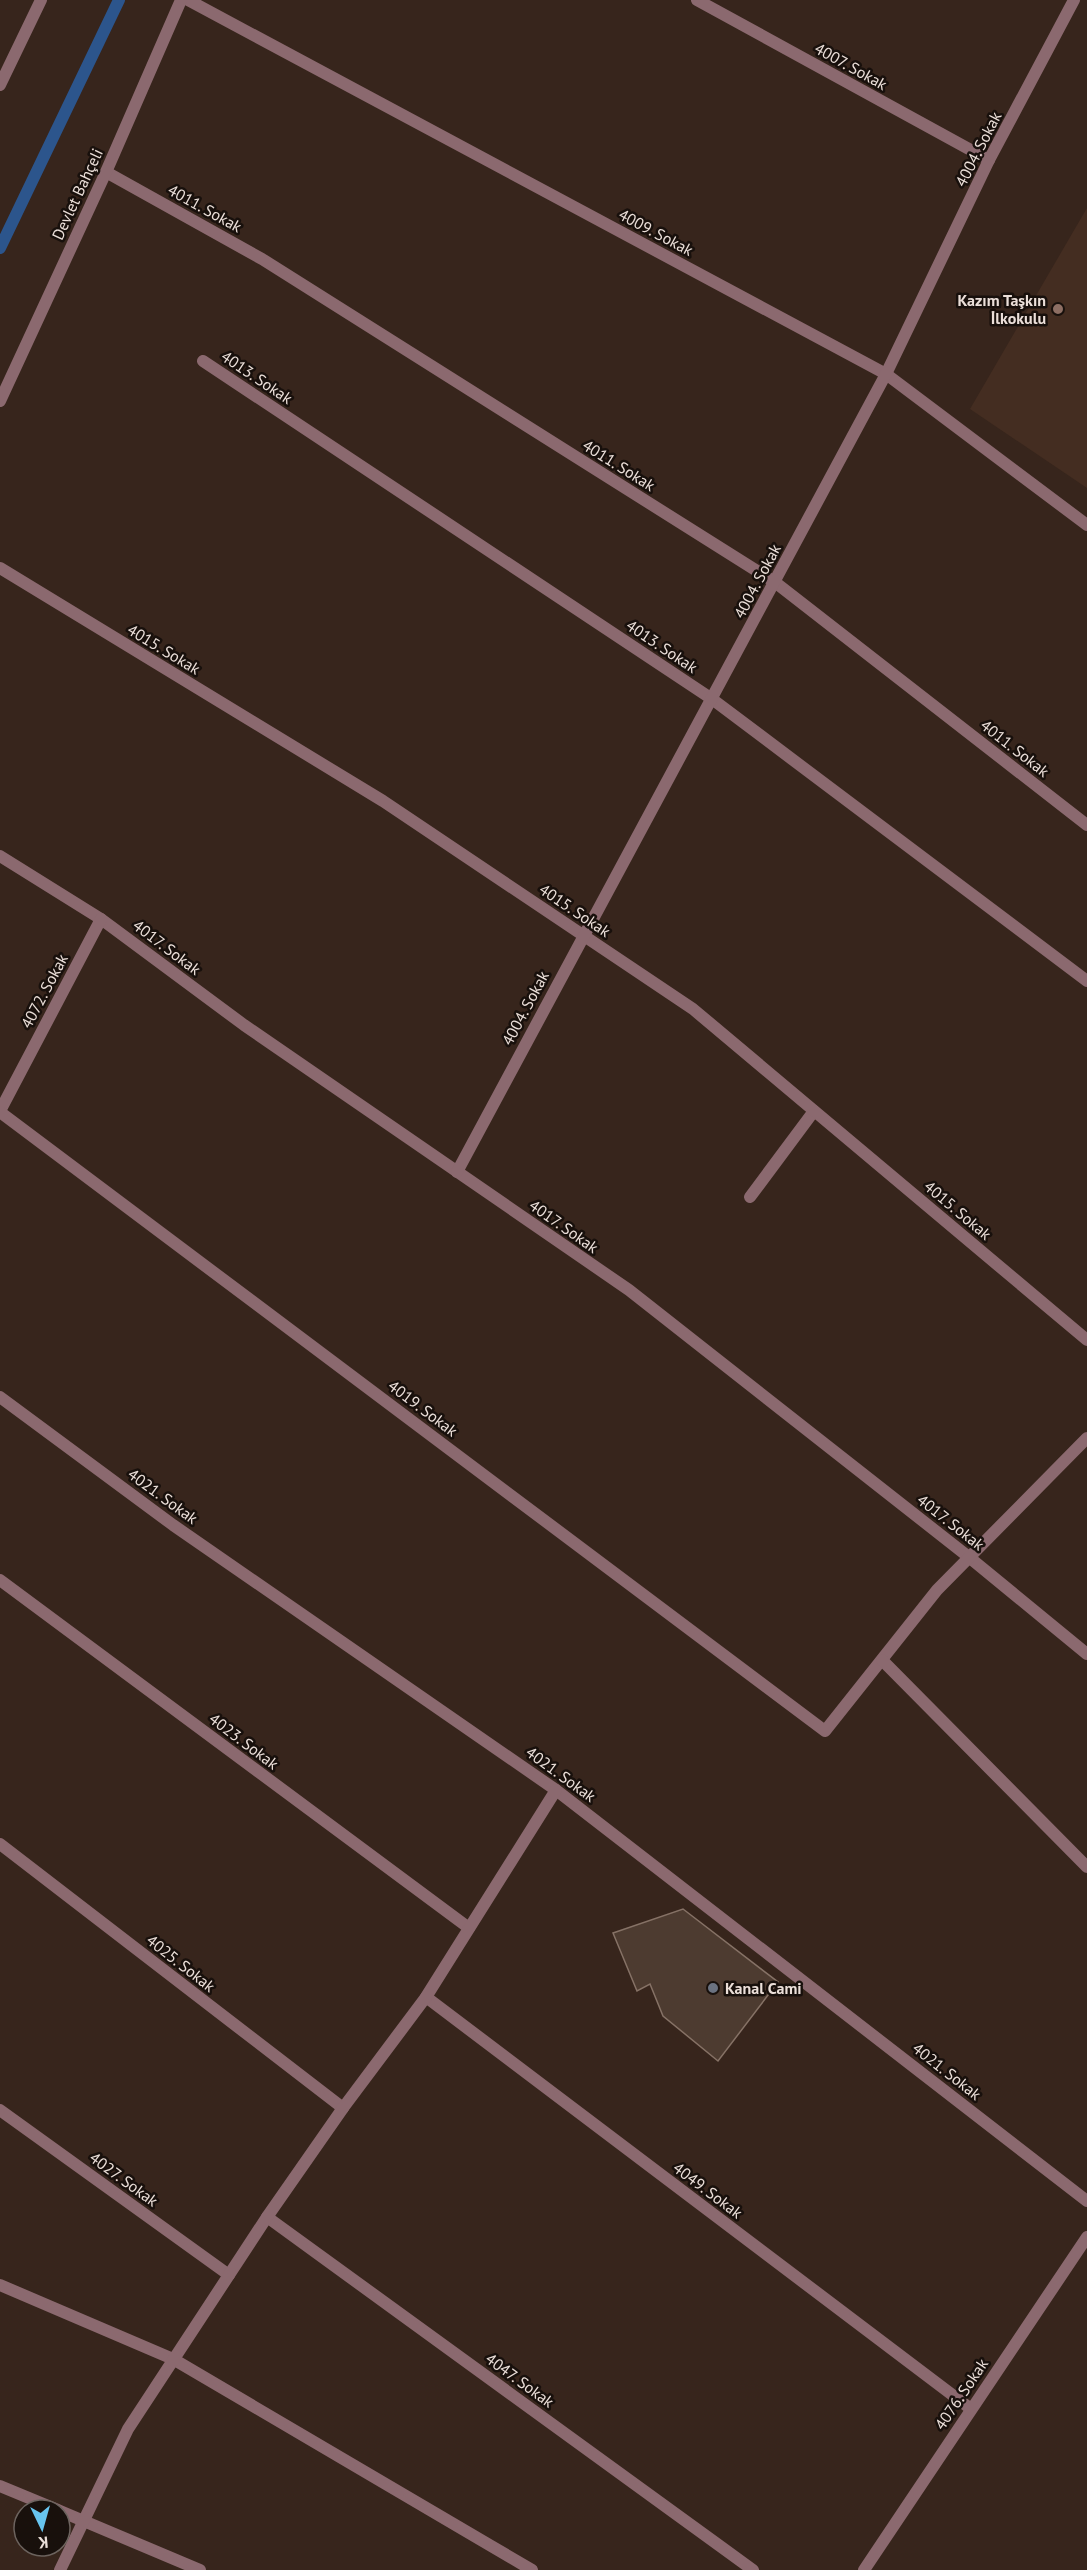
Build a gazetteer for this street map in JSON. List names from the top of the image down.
{
  "streets": {
    "street": [
      "4007. Sokak",
      "4004. Sokak",
      "Devlet Bahçeli",
      "4011. Sokak",
      "4009. Sokak",
      "4013. Sokak",
      "4015. Sokak",
      "4017. Sokak",
      "4072. Sokak",
      "4019. Sokak",
      "4021. Sokak",
      "4023. Sokak",
      "4025. Sokak",
      "4027. Sokak",
      "4049. Sokak",
      "4047. Sokak",
      "4076. Sokak"
    ]
  },
  "crossings": [
    ["4007. Sokak", "4004. Sokak"],
    ["4004. Sokak", "4011. Sokak"],
    ["4004. Sokak", "4009. Sokak"],
    ["4004. Sokak", "4013. Sokak"],
    ["4004. Sokak", "4015. Sokak"],
    ["4004. Sokak", "4017. Sokak"],
    ["Devlet Bahçeli", "4011. Sokak"],
    ["4017. Sokak", "4072. Sokak"],
    ["4072. Sokak", "4019. Sokak"],
    ["4049. Sokak", "4076. Sokak"]
  ],
  "places": ["Kazım Taşkın İlkokulu", "Kanal Cami"],
  "north": "bottom"
}
